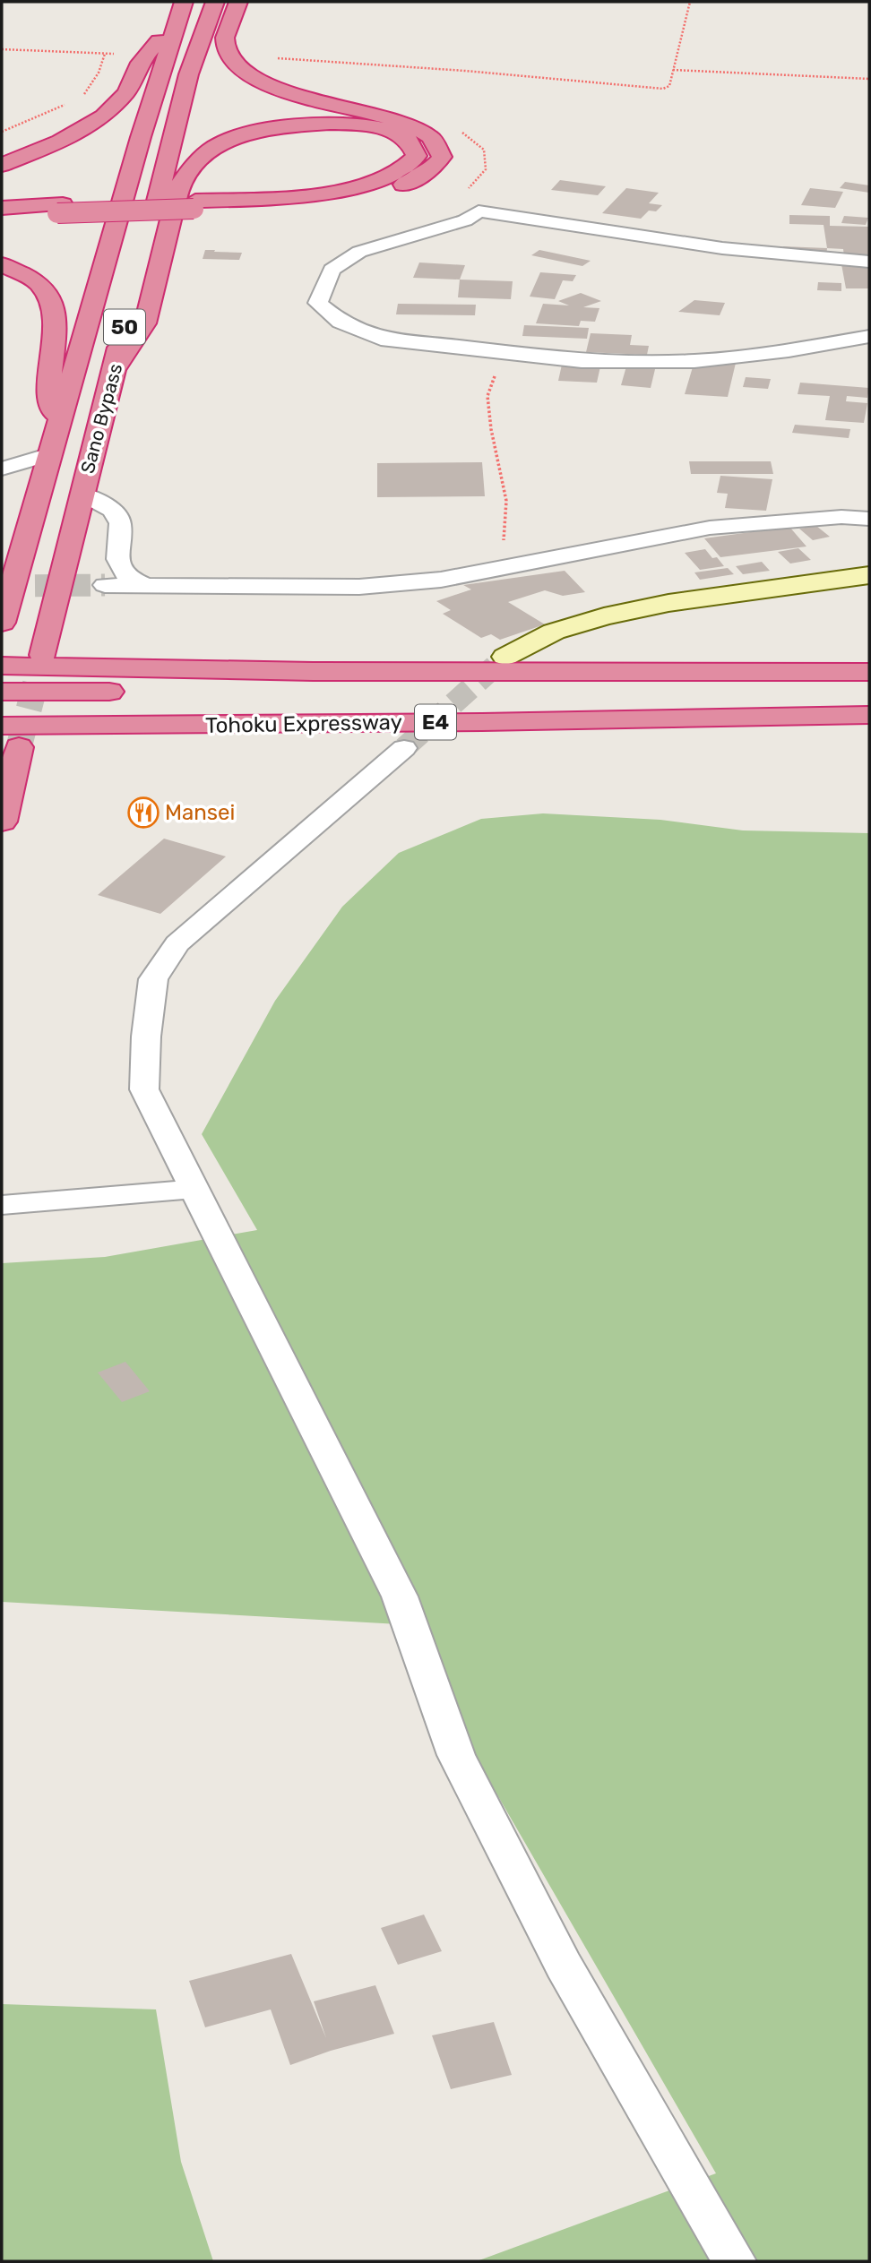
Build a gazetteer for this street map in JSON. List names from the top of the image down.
{
  "streets": {
    "highway": [
      "50",
      "Sano Bypass",
      "E4",
      "Tohoku Expressway"
    ]
  },
  "places": {
    "restaurant": ["Mansei"]
  }
}
